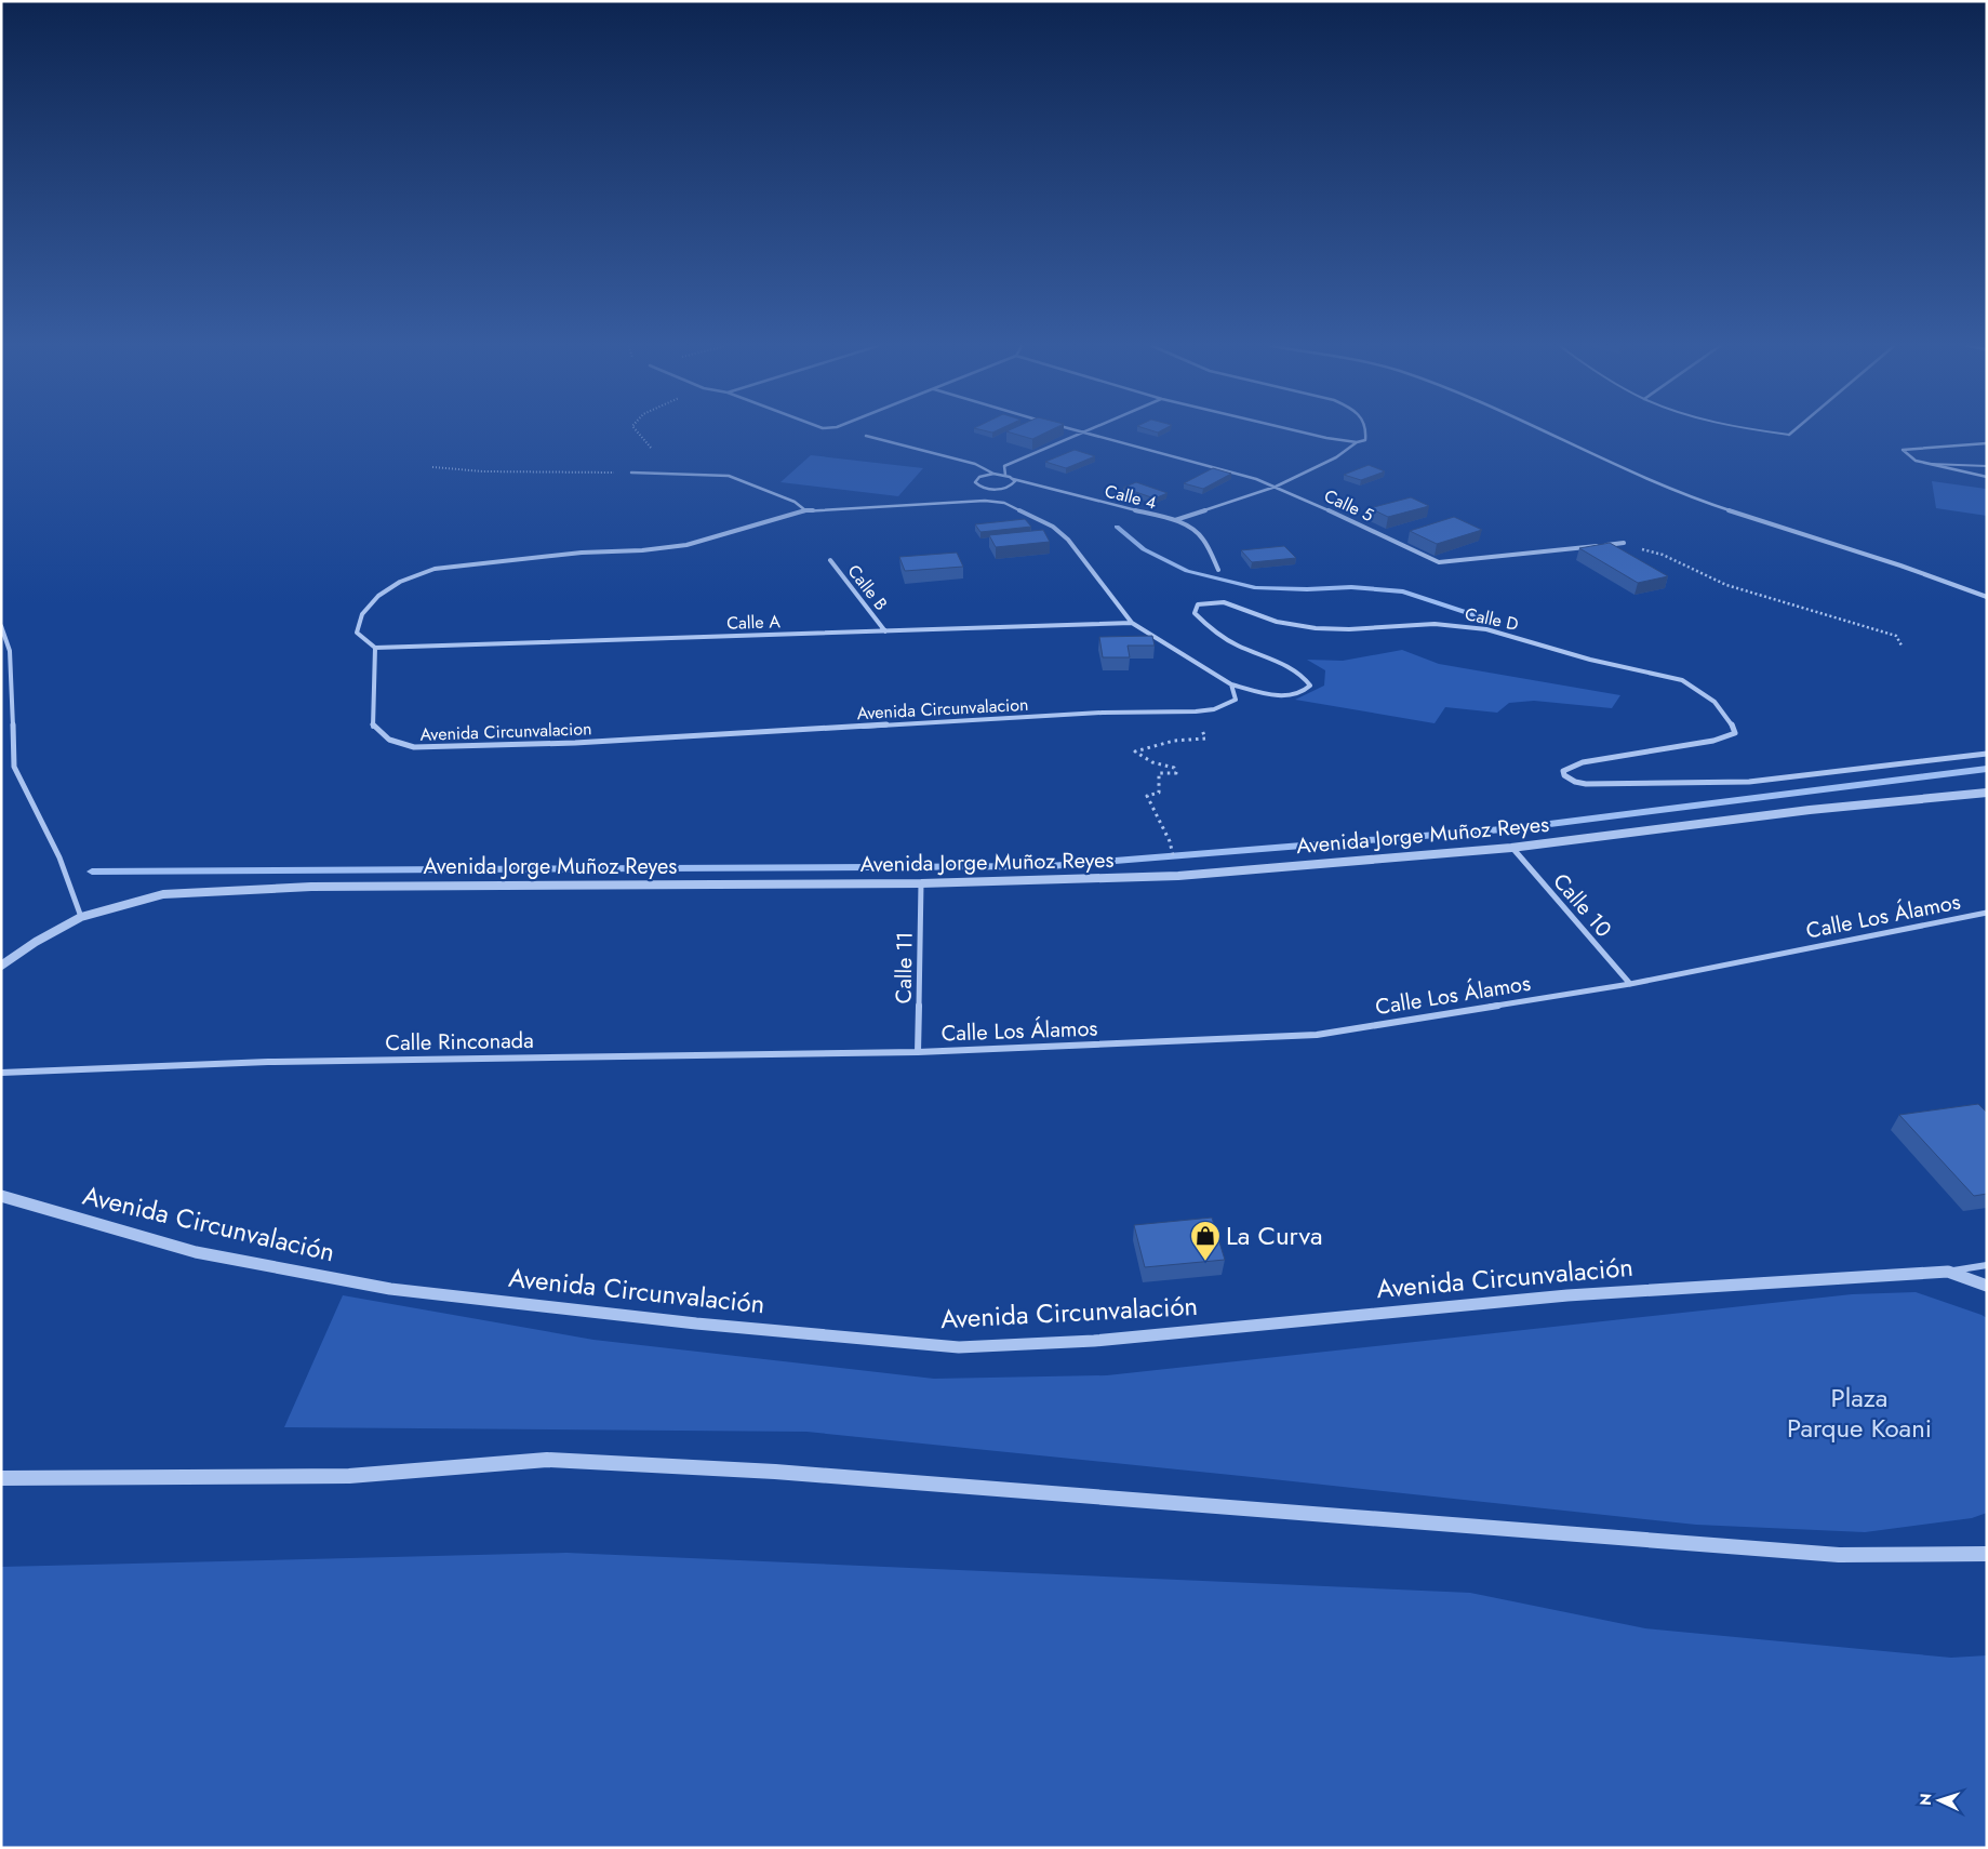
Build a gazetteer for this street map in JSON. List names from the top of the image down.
{
  "streets": {
    "street": [
      "Calle 4",
      "Calle 5",
      "Calle B",
      "Calle D",
      "Calle A",
      "Avenida Circunvalacion",
      "Avenida Jorge Muñoz Reyes",
      "Calle 10",
      "Calle Los Álamos",
      "Calle 11",
      "Calle Rinconada",
      "Avenida Circunvalación"
    ]
  },
  "crossings": [
    ["Calle B", "Calle A"],
    ["Calle D", "Calle A"],
    ["Calle D", "Avenida Circunvalacion"],
    ["Calle A", "Avenida Circunvalacion"],
    ["Avenida Jorge Muñoz Reyes", "Calle 10"],
    ["Avenida Jorge Muñoz Reyes", "Calle 11"],
    ["Calle 10", "Calle Los Álamos"],
    ["Calle Los Álamos", "Calle 11"],
    ["Calle Los Álamos", "Calle Rinconada"],
    ["Calle 11", "Calle Rinconada"]
  ],
  "parks": ["Plaza Parque Koani"],
  "places": {
    "shop": ["La Curva"]
  },
  "north": "left"
}
